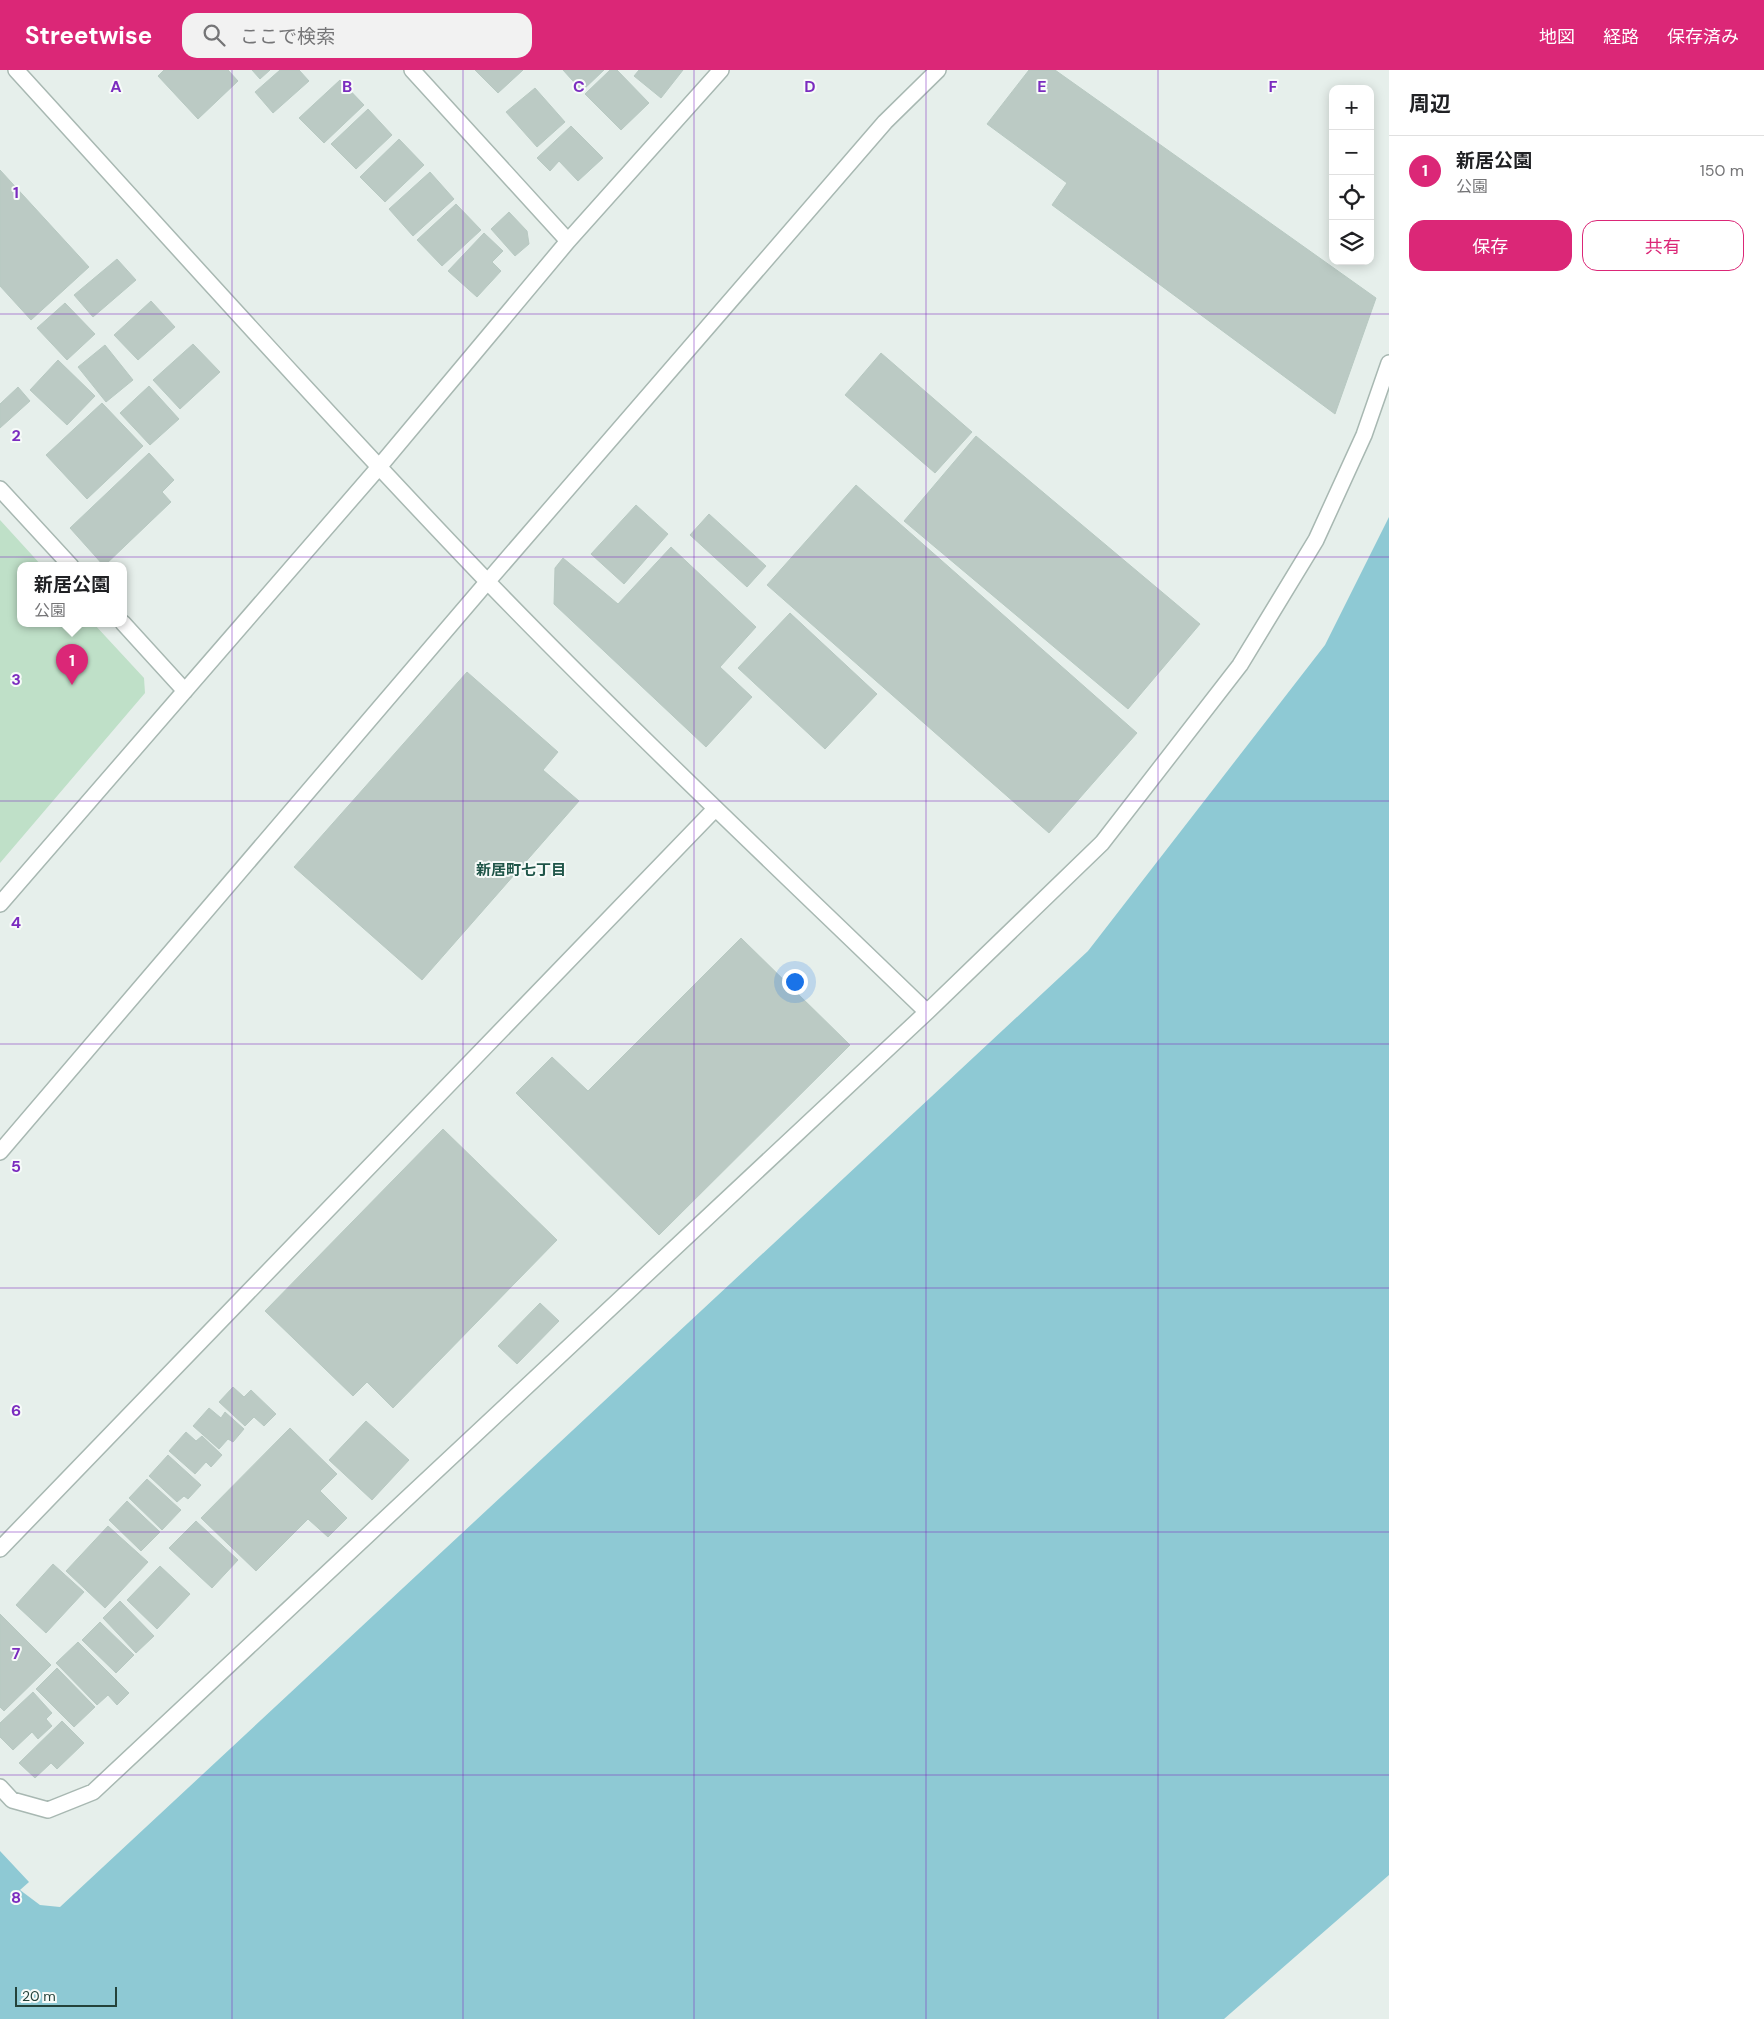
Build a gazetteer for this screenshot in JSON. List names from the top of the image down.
{
  "districts": ["新居町七丁目"],
  "scale_bar": "20 m",
  "page": {
    "header": "Streetwise",
    "search": "ここで検索",
    "nav": ["地図", "経路", "保存済み"],
    "heading": "周辺",
    "map_buttons": ["+", "−"],
    "list": [
      {
        "mark": "1",
        "name": "新居公園",
        "note": "公園",
        "value": "150 m"
      }
    ],
    "buttons": ["保存", "共有"],
    "popup": ["新居公園", "公園"],
    "pins": "1",
    "scale": "20 m"
  },
  "grid": {
    "columns": [
      "A",
      "B",
      "C",
      "D",
      "E",
      "F"
    ],
    "rows": [
      "1",
      "2",
      "3",
      "4",
      "5",
      "6",
      "7",
      "8"
    ]
  }
}
